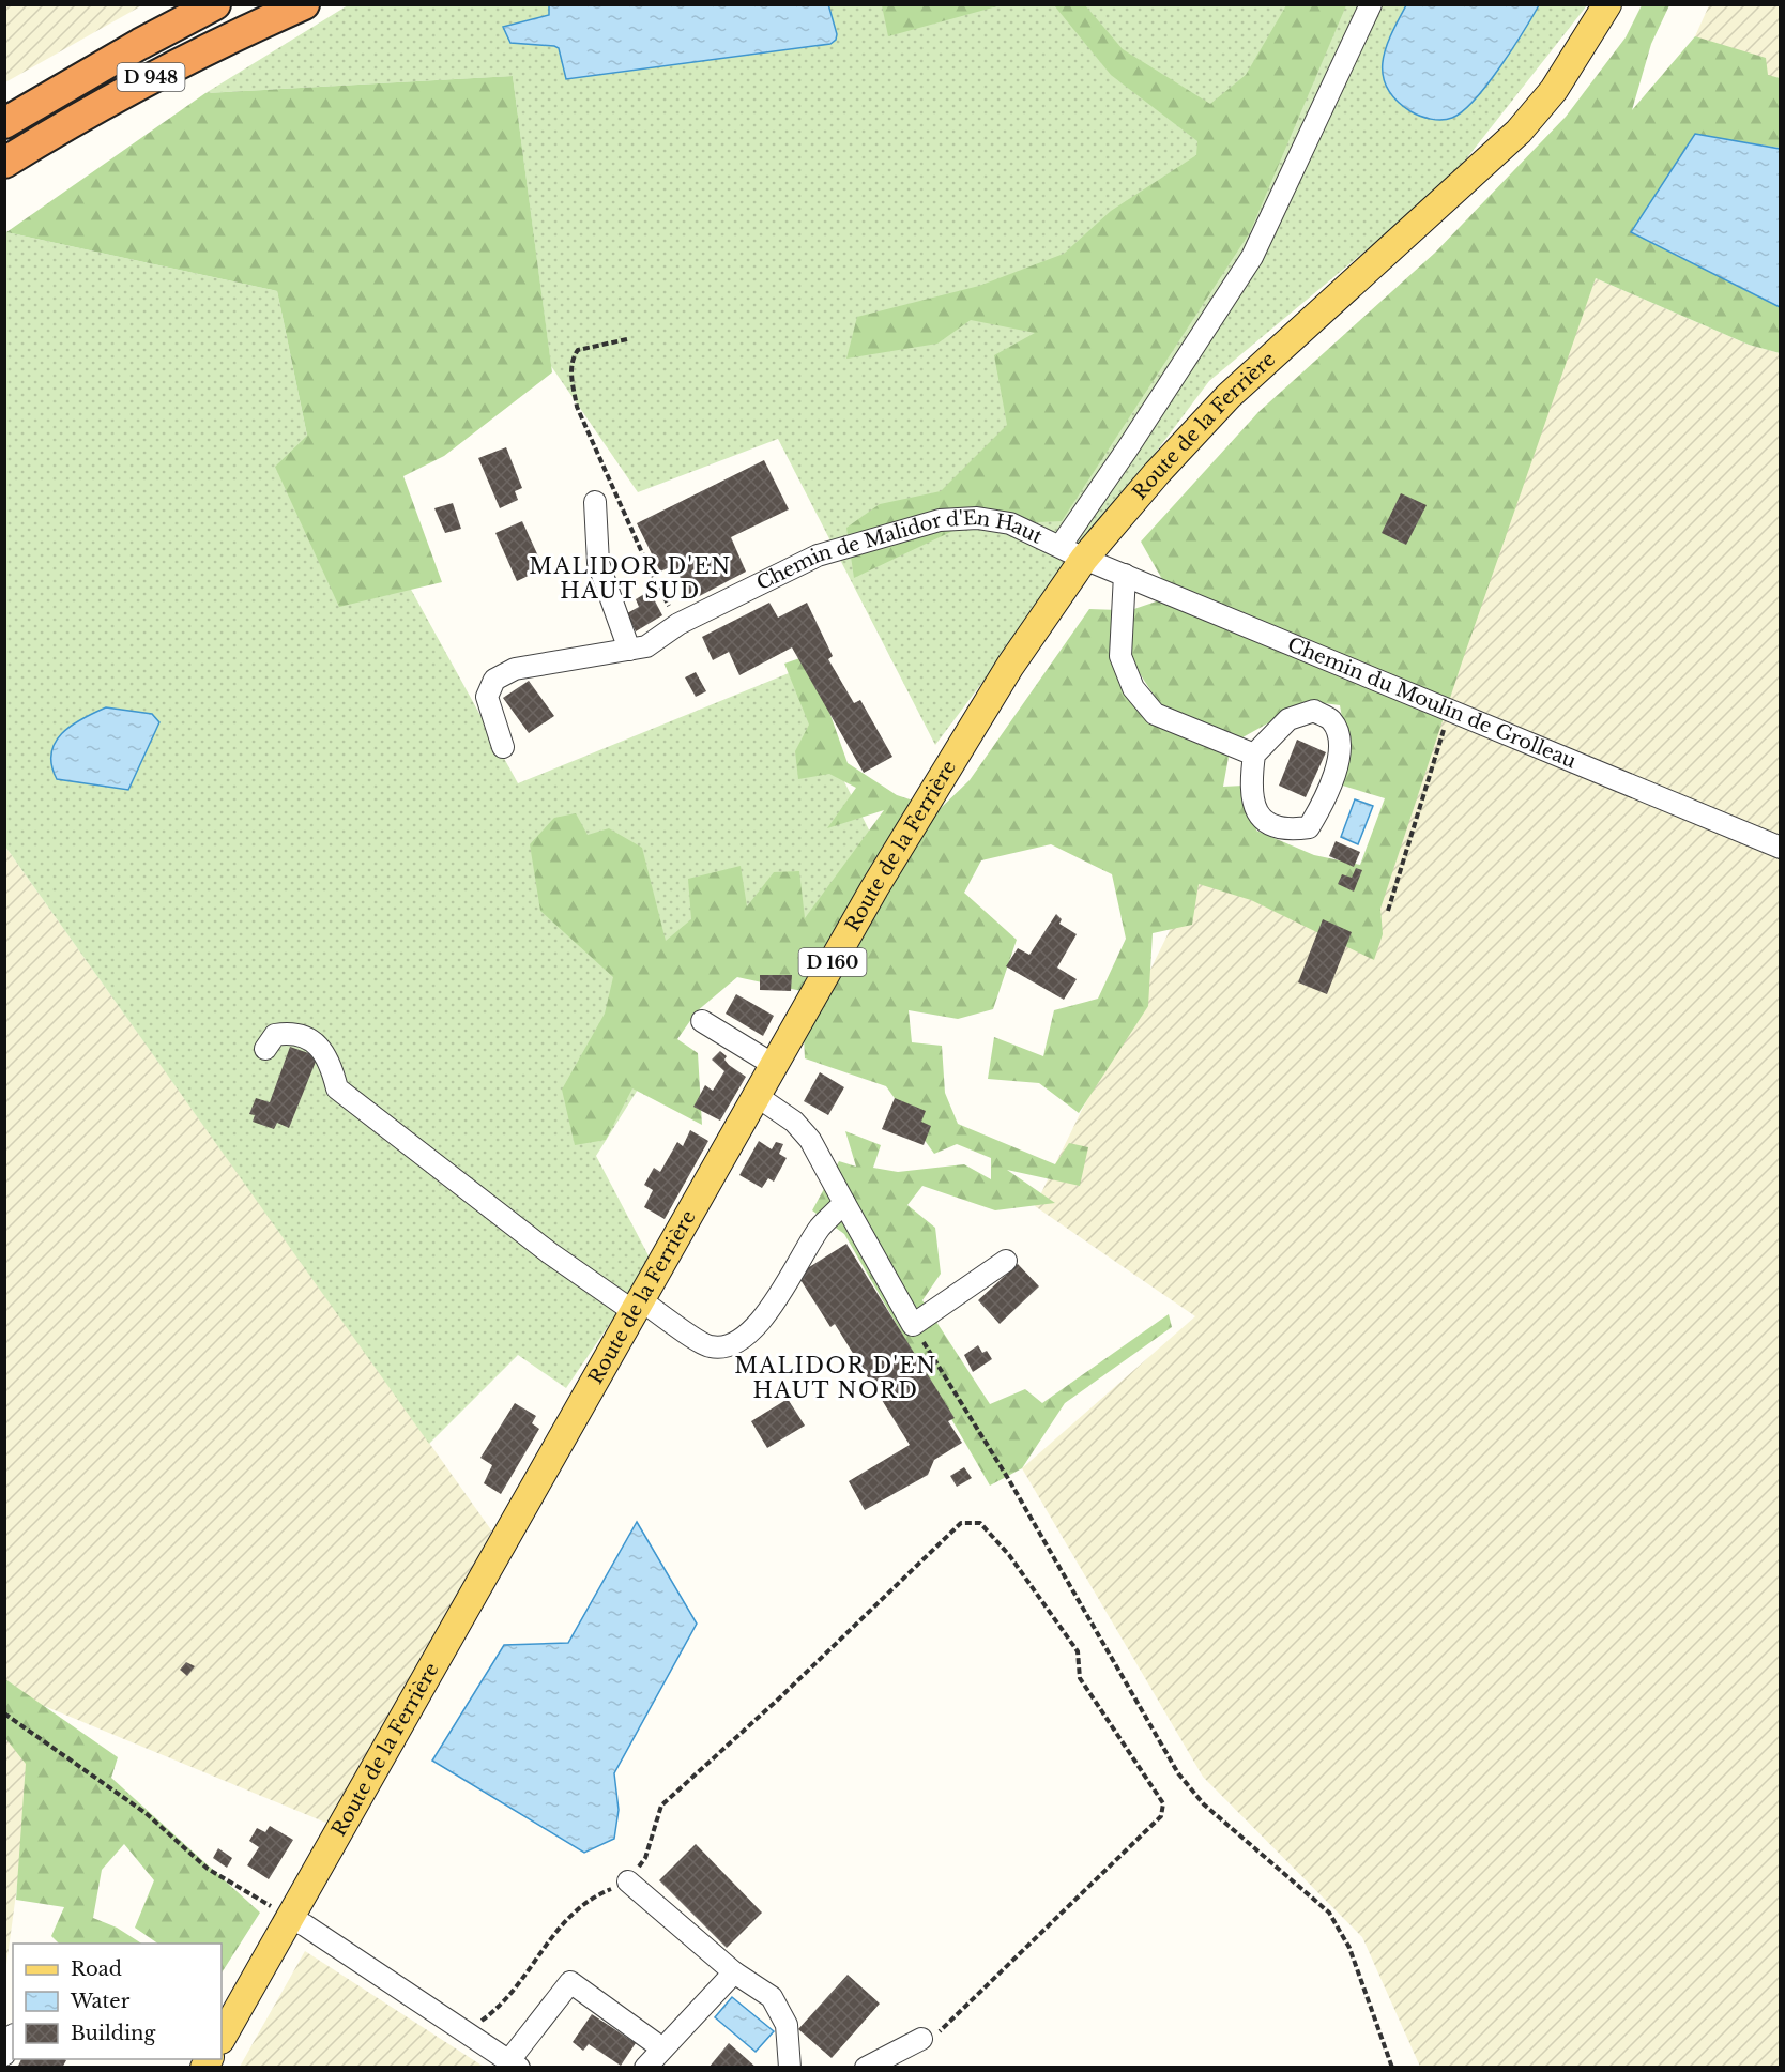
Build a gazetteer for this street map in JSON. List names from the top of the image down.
{
  "streets": {
    "highway": ["D 948"],
    "main road": ["Route de la Ferrière", "D 160"],
    "street": ["Chemin de Malidor d'En Haut", "Chemin du Moulin de Grolleau"]
  },
  "crossings": [
    ["Route de la Ferrière", "Chemin de Malidor d'En Haut"],
    ["Route de la Ferrière", "Chemin du Moulin de Grolleau"],
    ["Chemin de Malidor d'En Haut", "Chemin du Moulin de Grolleau"]
  ],
  "districts": ["MALIDOR D'EN HAUT SUD", "MALIDOR D'EN HAUT NORD"],
  "legend": ["Road", "Water", "Building"]
}
